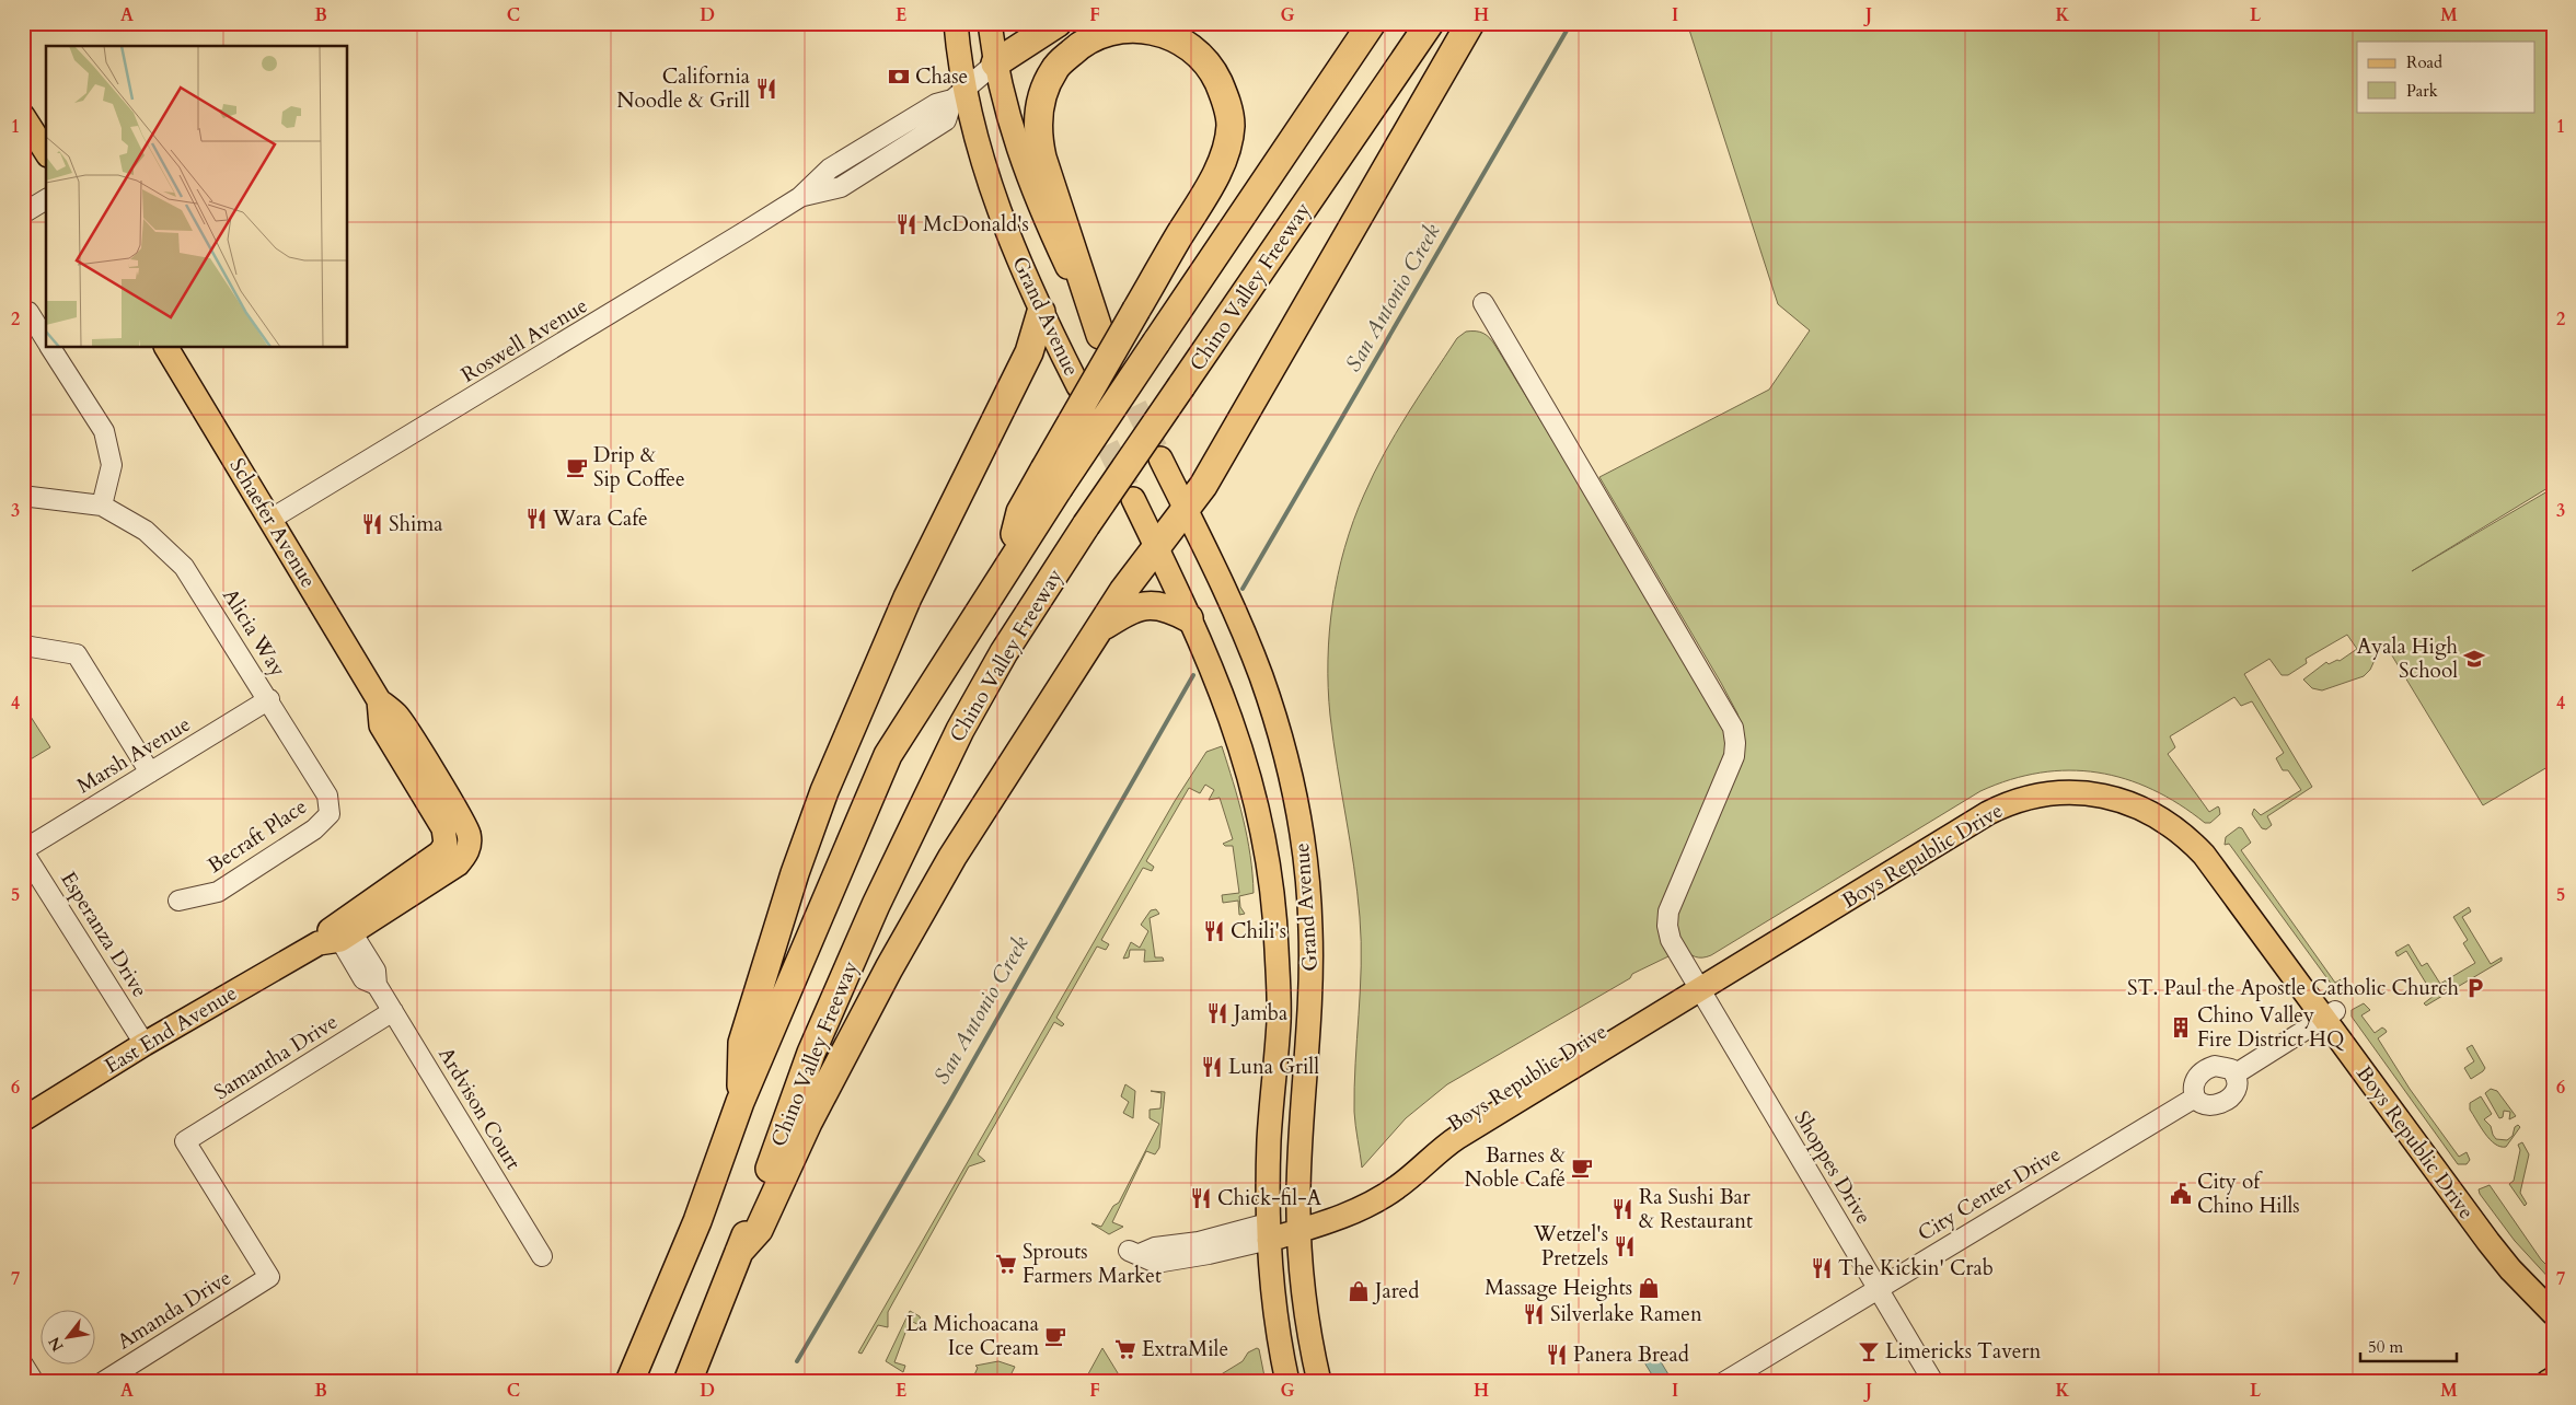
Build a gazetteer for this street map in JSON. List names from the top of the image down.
{
  "streets": {
    "highway": ["Chino Valley Freeway"],
    "main road": [
      "Grand Avenue",
      "Schaefer Avenue",
      "Boys Republic Drive",
      "East End Avenue"
    ],
    "street": [
      "Roswell Avenue",
      "Alicia Way",
      "Marsh Avenue",
      "Becraft Place",
      "Esperanza Drive",
      "Samantha Drive",
      "Ardvison Court",
      "Shoppes Drive",
      "City Center Drive",
      "Amanda Drive"
    ]
  },
  "crossings": [
    ["Grand Avenue", "Roswell Avenue"],
    ["Grand Avenue", "Boys Republic Drive"],
    ["Roswell Avenue", "Schaefer Avenue"],
    ["Schaefer Avenue", "East End Avenue"],
    ["Alicia Way", "Marsh Avenue"],
    ["Alicia Way", "Becraft Place"],
    ["Marsh Avenue", "Esperanza Drive"],
    ["Boys Republic Drive", "Shoppes Drive"],
    ["Esperanza Drive", "East End Avenue"],
    ["East End Avenue", "Ardvison Court"],
    ["Samantha Drive", "Ardvison Court"],
    ["Samantha Drive", "Amanda Drive"],
    ["Shoppes Drive", "City Center Drive"]
  ],
  "water": ["San Antonio Creek"],
  "places": {
    "bank": ["Chase"],
    "restaurant": [
      "California Noodle & Grill",
      "McDonald's",
      "Wara Cafe",
      "Shima",
      "Chili's",
      "Jamba",
      "Luna Grill",
      "Chick-fil-A",
      "Ra Sushi Bar & Restaurant",
      "Wetzel's Pretzels",
      "The Kickin' Crab",
      "Silverlake Ramen",
      "Panera Bread"
    ],
    "cafe": ["Drip & Sip Coffee", "Barnes & Noble Café", "La Michoacana Ice Cream"],
    "school or university": ["Ayala High School"],
    "parking": ["ST. Paul the Apostle Catholic Church"],
    "building": ["Chino Valley Fire District HQ"],
    "public building": ["City of Chino Hills"],
    "supermarket": ["Sprouts Farmers Market", "ExtraMile"],
    "shop": ["Massage Heights", "Jared"],
    "bar": ["Limericks Tavern"]
  },
  "legend": ["Road", "Park"],
  "scale_bar": "50 m",
  "north": "bottom left",
  "grid": {
    "columns": [
      "A",
      "B",
      "C",
      "D",
      "E",
      "F",
      "G",
      "H",
      "I",
      "J",
      "K",
      "L",
      "M"
    ],
    "rows": [
      "1",
      "2",
      "3",
      "4",
      "5",
      "6",
      "7"
    ]
  }
}
